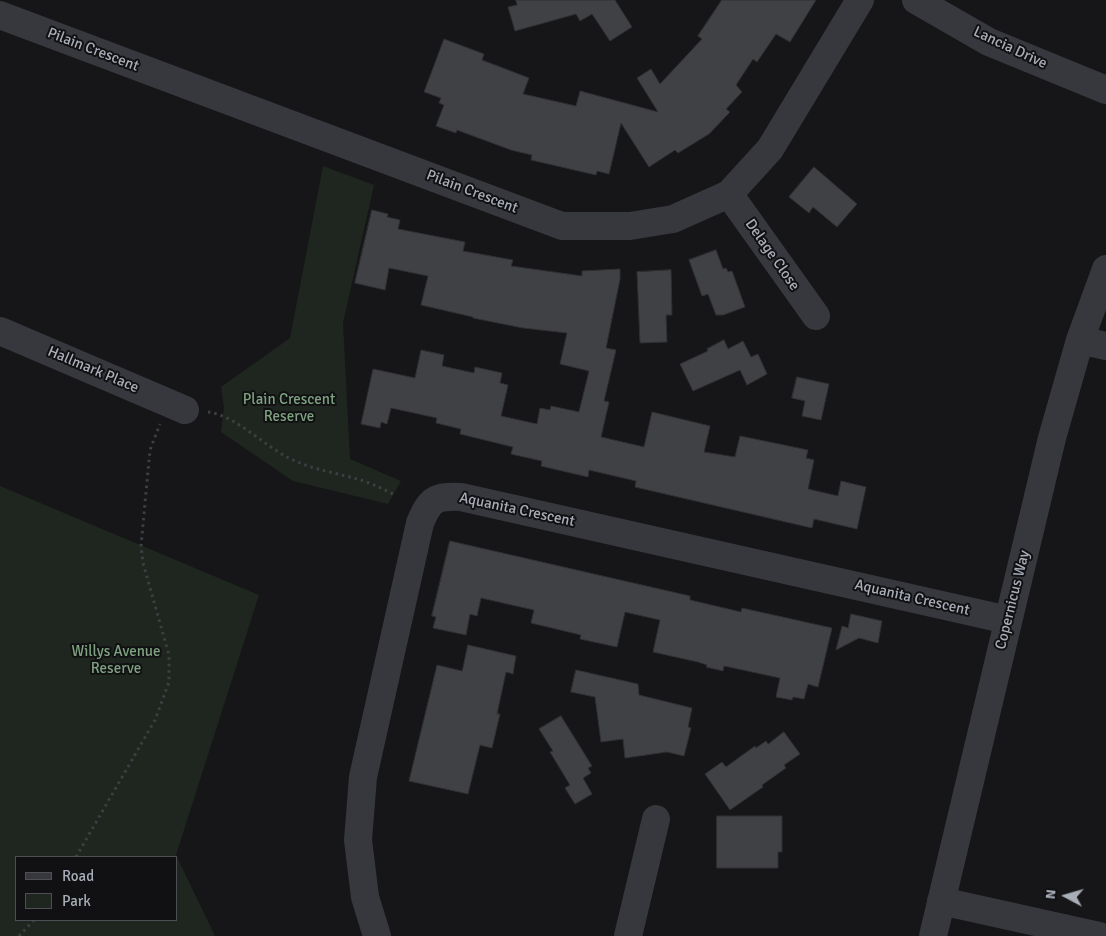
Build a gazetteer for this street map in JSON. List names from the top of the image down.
{
  "streets": {
    "street": [
      "Lancia Drive",
      "Pilain Crescent",
      "Delage Close",
      "Hallmark Place",
      "Aquanita Crescent",
      "Copernicus Way"
    ]
  },
  "crossings": [
    ["Pilain Crescent", "Delage Close"],
    ["Aquanita Crescent", "Copernicus Way"]
  ],
  "parks": ["Plain Crescent Reserve", "Willys Avenue Reserve"],
  "legend": ["Road", "Park"],
  "north": "left"
}
